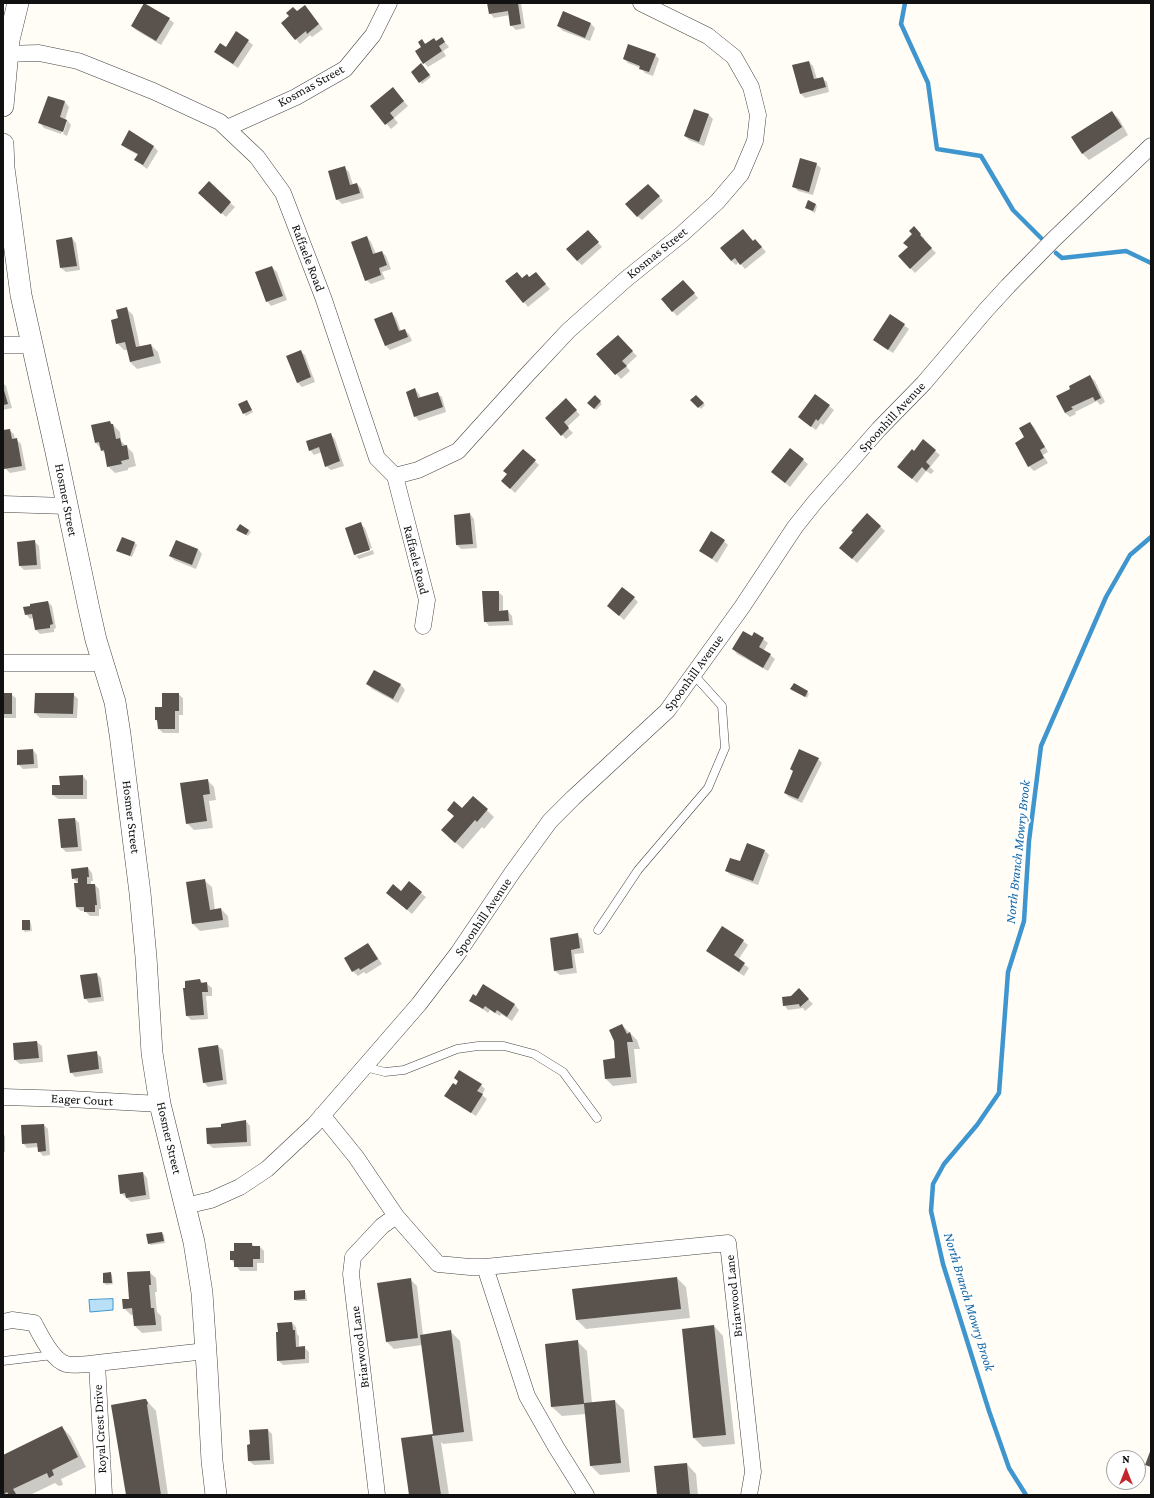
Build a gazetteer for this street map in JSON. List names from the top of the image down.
{
  "streets": {
    "street": [
      "Kosmas Street",
      "Raffaele Road",
      "Spoonhill Avenue",
      "Hosmer Street",
      "Eager Court",
      "Briarwood Lane",
      "Royal Crest Drive"
    ]
  },
  "crossings": [
    ["Kosmas Street", "Raffaele Road"],
    ["Spoonhill Avenue", "Hosmer Street"],
    ["Spoonhill Avenue", "Briarwood Lane"],
    ["Hosmer Street", "Eager Court"]
  ],
  "water": ["North Branch Mowry Brook"],
  "north": "top"
}
